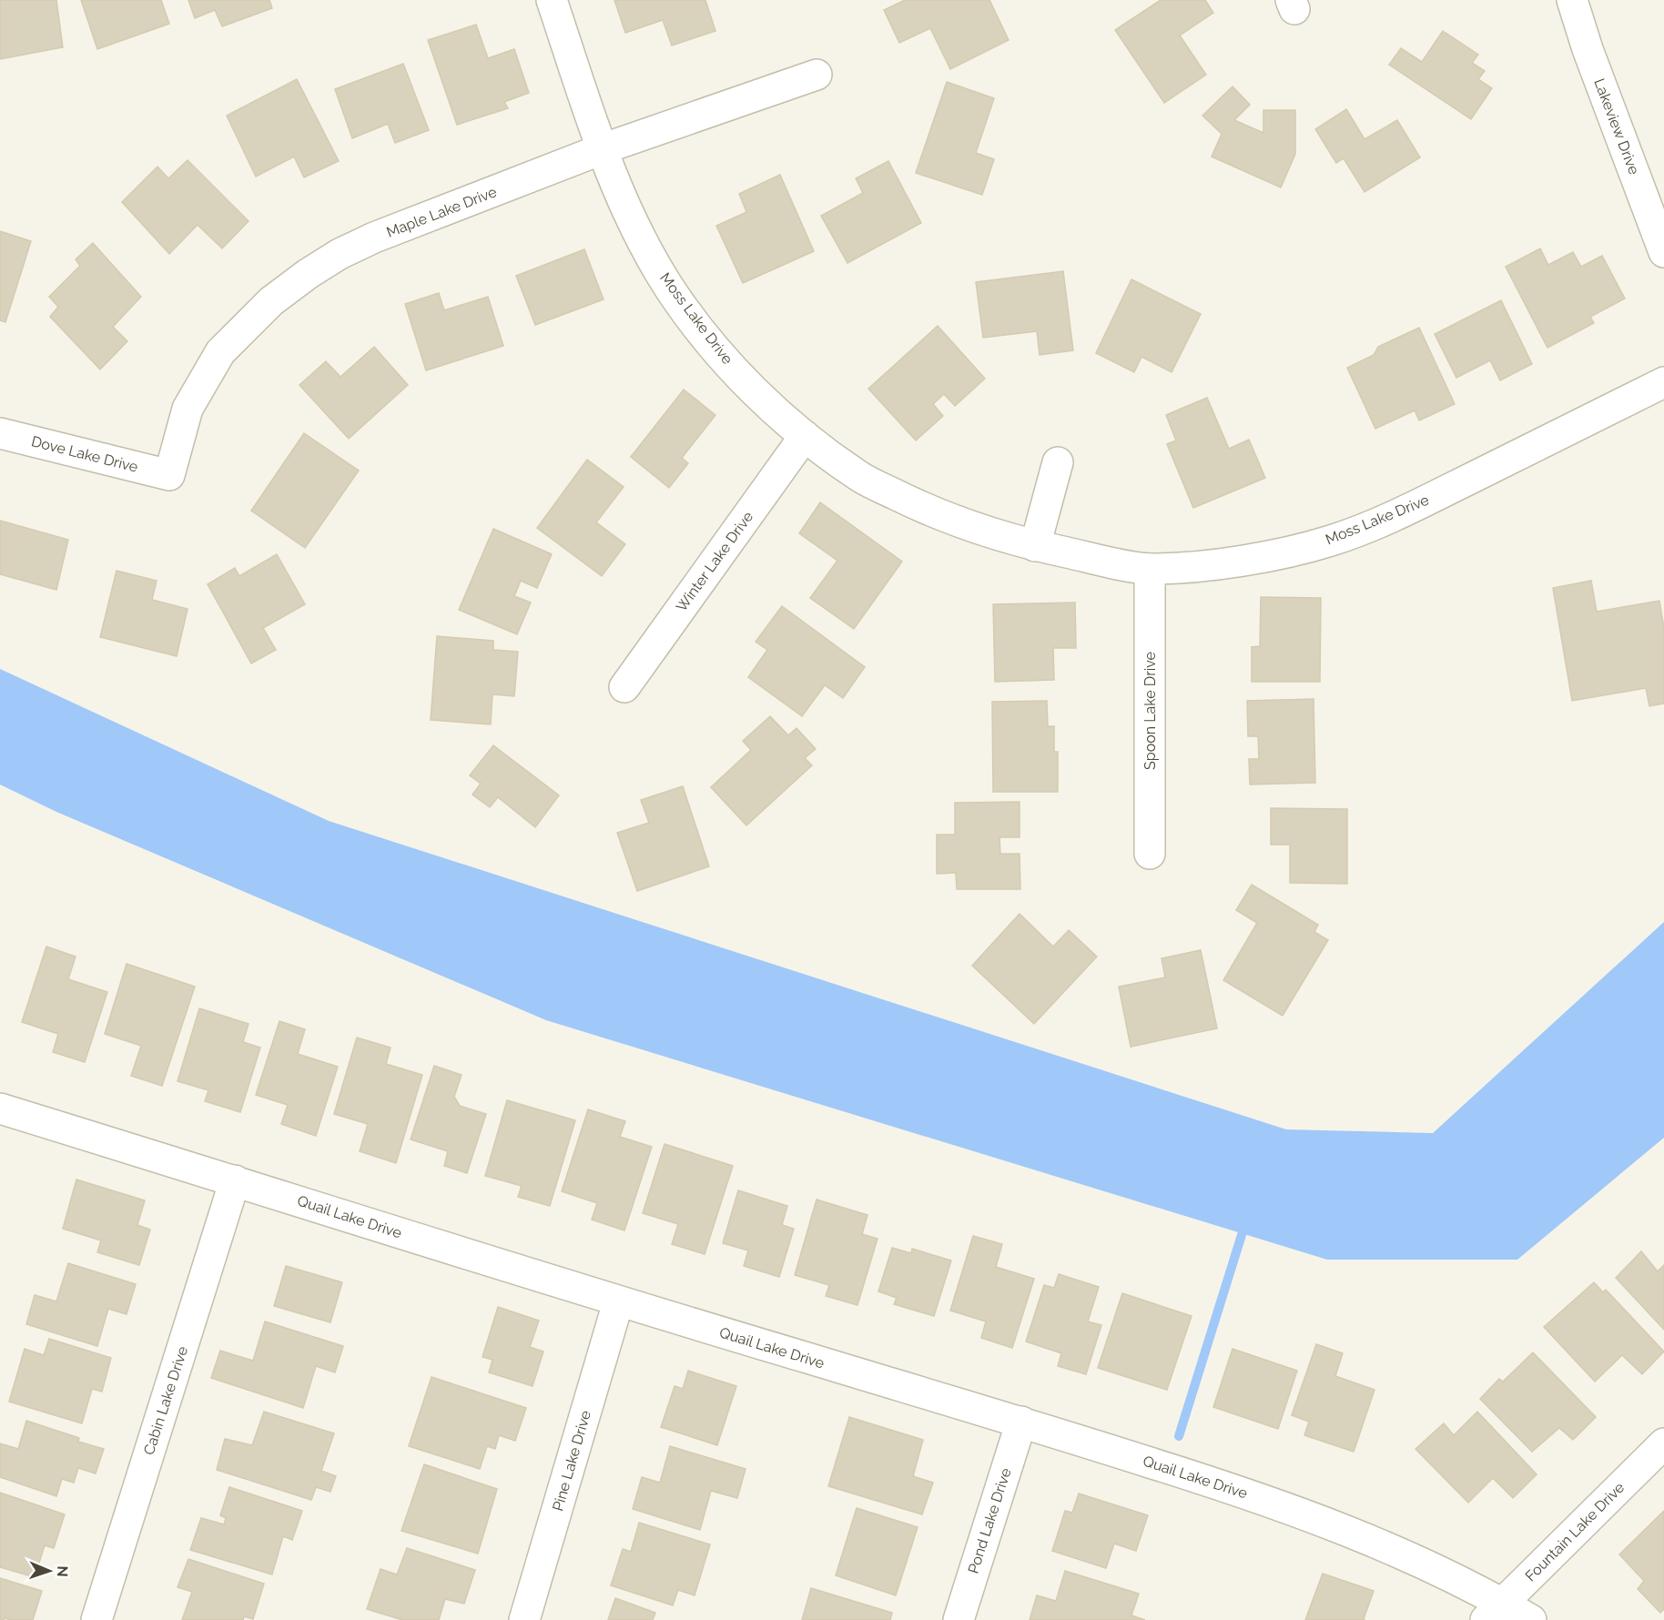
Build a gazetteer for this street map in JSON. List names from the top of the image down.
{
  "streets": {
    "street": [
      "Lakeview Drive",
      "Maple Lake Drive",
      "Moss Lake Drive",
      "Dove Lake Drive",
      "Winter Lake Drive",
      "Spoon Lake Drive",
      "Quail Lake Drive",
      "Cabin Lake Drive",
      "Pine Lake Drive",
      "Pond Lake Drive",
      "Fountain Lake Drive"
    ]
  },
  "crossings": [
    ["Maple Lake Drive", "Moss Lake Drive"],
    ["Maple Lake Drive", "Dove Lake Drive"],
    ["Moss Lake Drive", "Winter Lake Drive"],
    ["Moss Lake Drive", "Spoon Lake Drive"],
    ["Quail Lake Drive", "Cabin Lake Drive"],
    ["Quail Lake Drive", "Pine Lake Drive"],
    ["Quail Lake Drive", "Pond Lake Drive"],
    ["Quail Lake Drive", "Fountain Lake Drive"]
  ],
  "north": "right"
}
